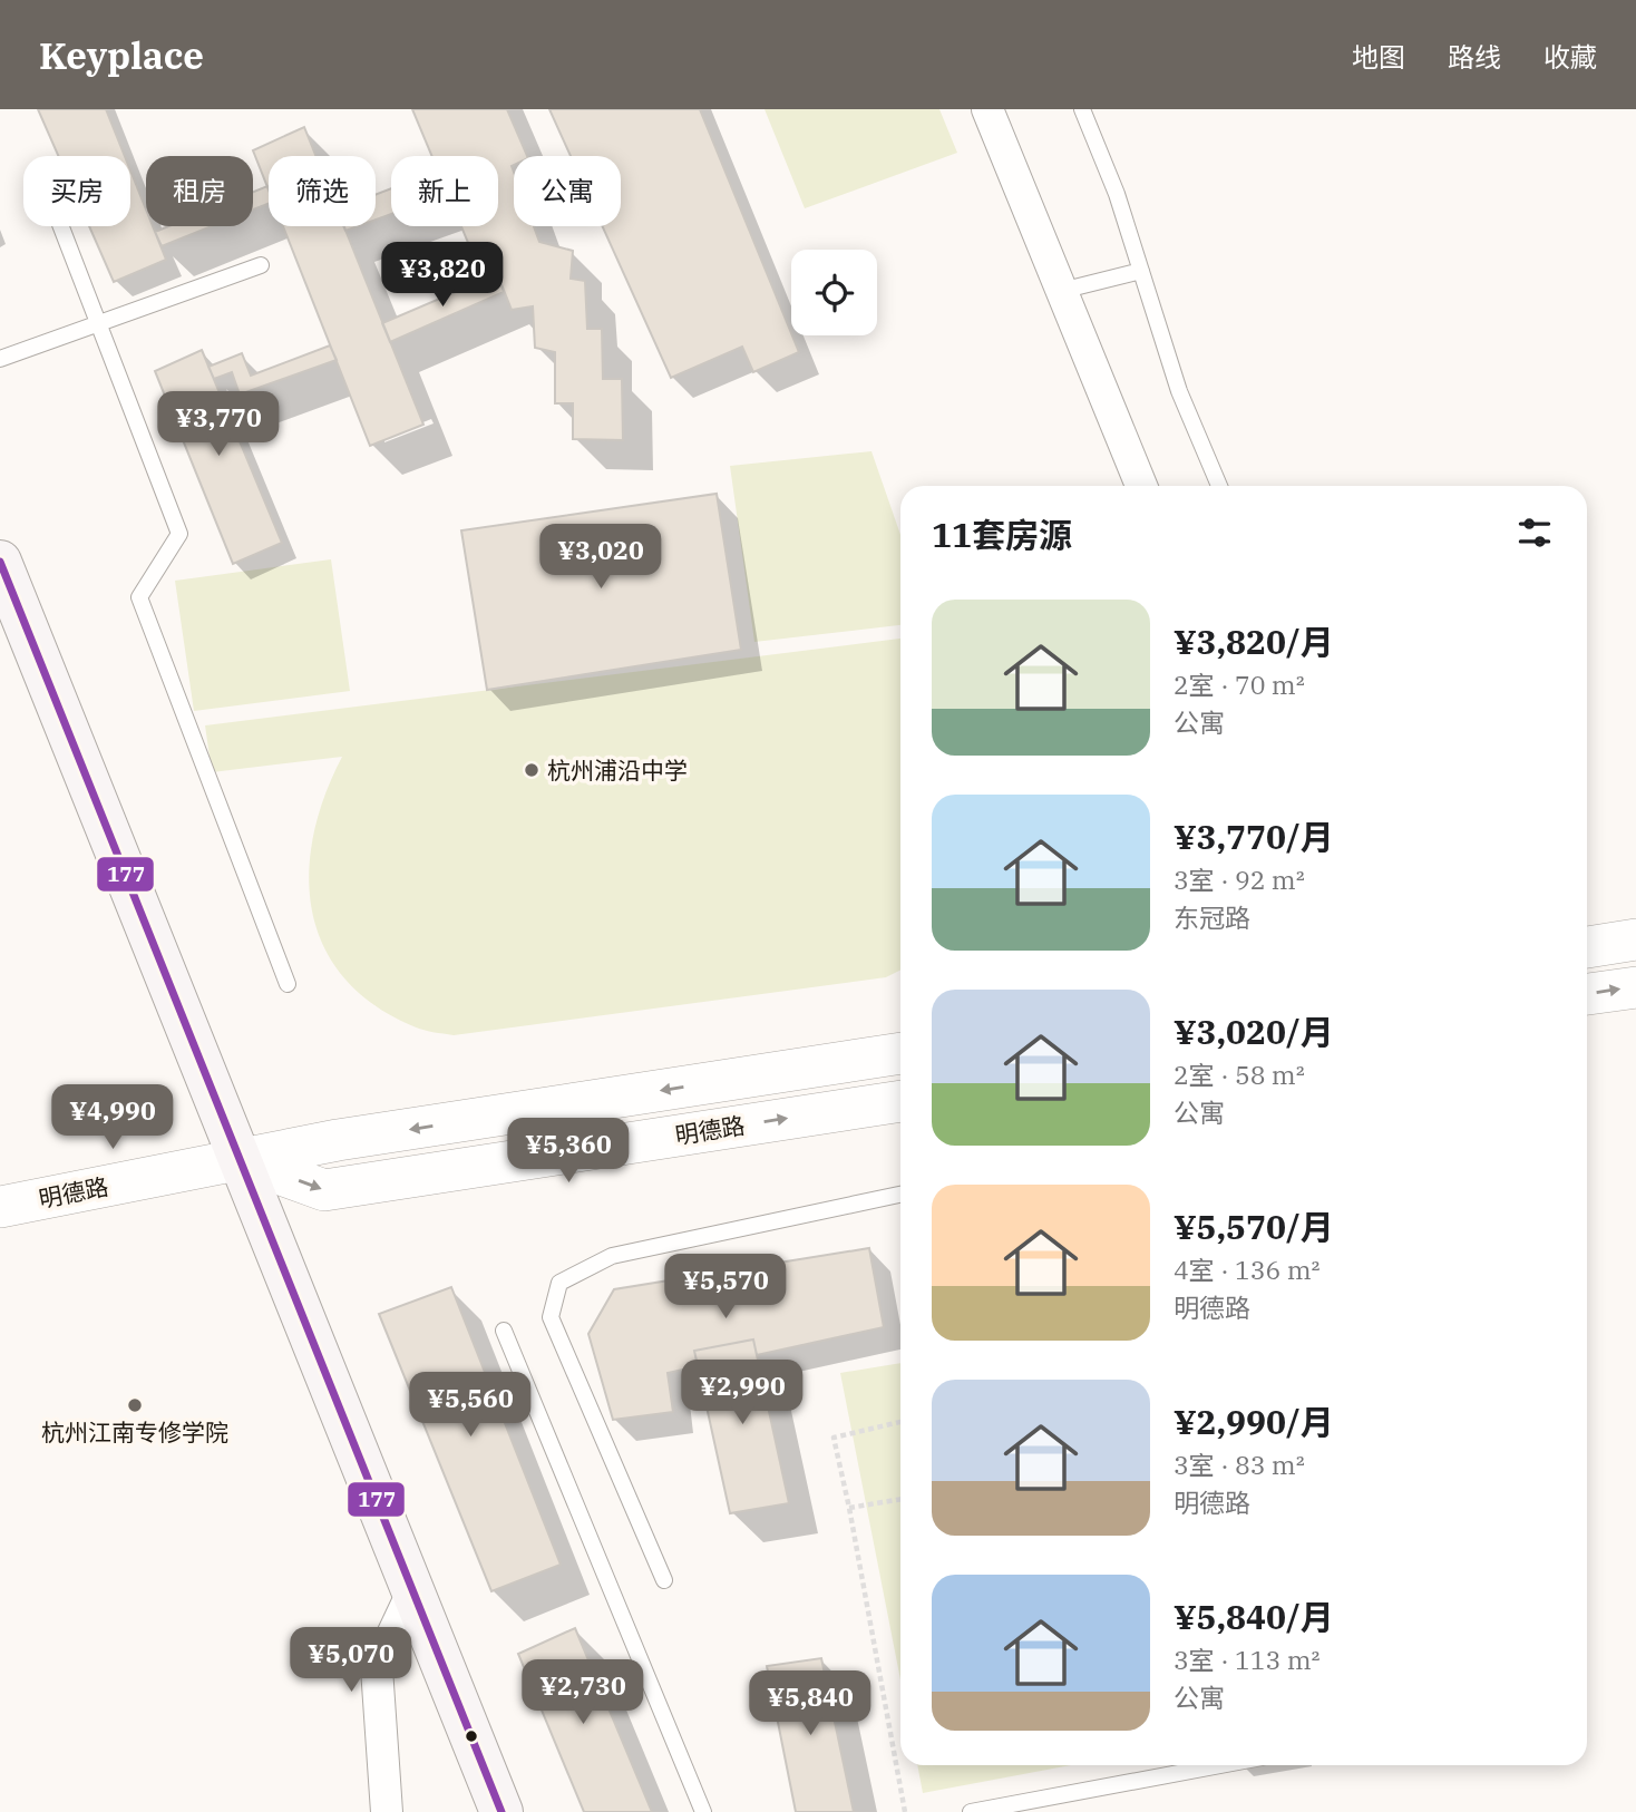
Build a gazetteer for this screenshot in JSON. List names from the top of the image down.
{
  "streets": {
    "street": ["明德路"]
  },
  "places": ["杭州浦沿中学", "杭州江南专修学院"],
  "lines": ["transit line 177"],
  "page": {
    "header": "Keyplace",
    "nav": ["地图", "路线", "收藏"],
    "chip": [
      "买房",
      "租房",
      "筛选",
      "新上",
      "公寓"
    ],
    "price": [
      "¥3,820",
      "¥3,770",
      "¥3,020",
      "¥4,990",
      "¥5,360",
      "¥5,570",
      "¥2,990",
      "¥5,560",
      "¥5,070",
      "¥2,730",
      "¥5,840"
    ],
    "heading": "11套房源",
    "list": [
      {
        "name": "¥3,820/月",
        "note": "2室 · 70 m² · 公寓"
      },
      {
        "name": "¥3,770/月",
        "note": "3室 · 92 m² · 东冠路"
      },
      {
        "name": "¥3,020/月",
        "note": "2室 · 58 m² · 公寓"
      },
      {
        "name": "¥5,570/月",
        "note": "4室 · 136 m² · 明德路"
      },
      {
        "name": "¥2,990/月",
        "note": "3室 · 83 m² · 明德路"
      },
      {
        "name": "¥5,840/月",
        "note": "3室 · 113 m² · 公寓"
      }
    ]
  }
}
